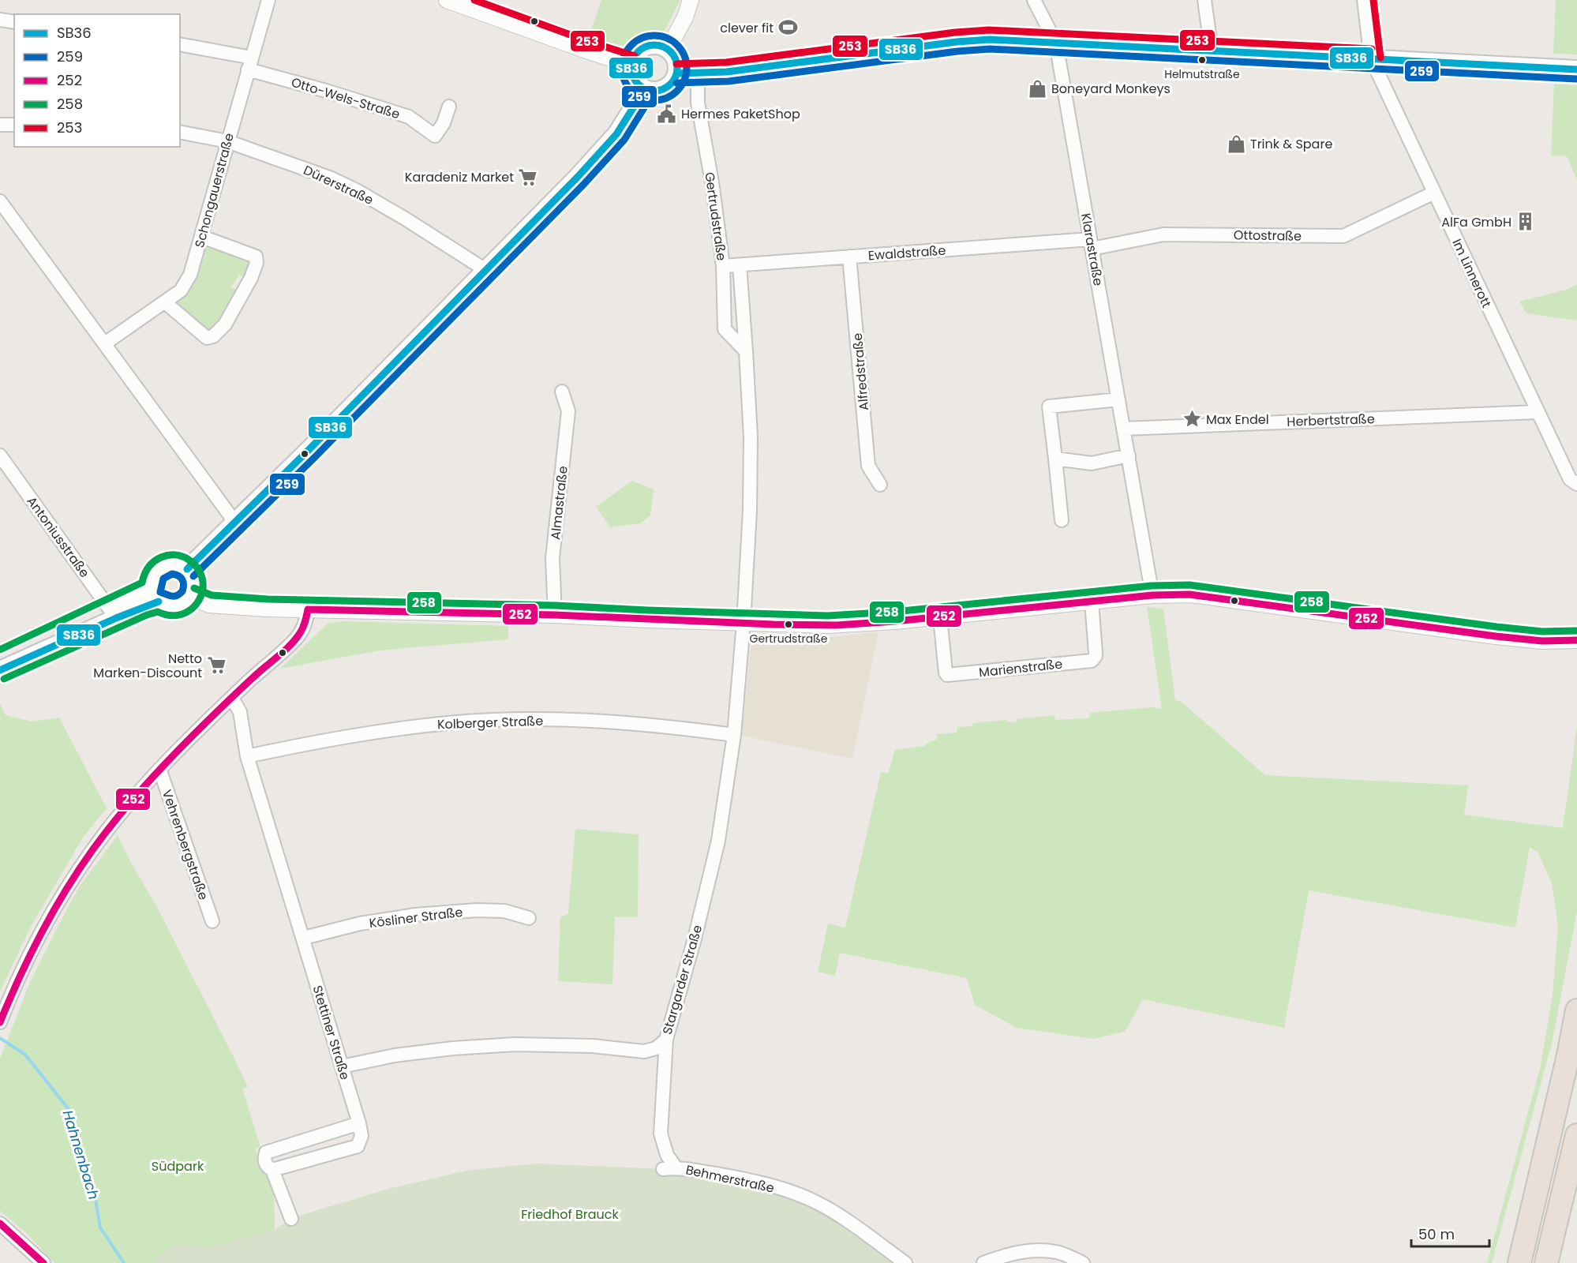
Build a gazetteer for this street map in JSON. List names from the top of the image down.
{
  "streets": {
    "street": [
      "Otto-Wels-Straße",
      "Dürerstraße",
      "Schongauerstraße",
      "Gertrudstraße",
      "Ottostraße",
      "Klarastraße",
      "Ewaldstraße",
      "Im Linnerott",
      "Alfredstraße",
      "Herbertstraße",
      "Almastraße",
      "Antoniusstraße",
      "Marienstraße",
      "Kolberger Straße",
      "Vehrenbergstraße",
      "Kösliner Straße",
      "Stargarder Straße",
      "Stettiner Straße",
      "Behmerstraße"
    ]
  },
  "crossings": [
    ["Otto-Wels-Straße", "Schongauerstraße"],
    ["Dürerstraße", "Schongauerstraße"],
    ["Gertrudstraße", "Ewaldstraße"],
    ["Gertrudstraße", "Stargarder Straße"],
    ["Ottostraße", "Klarastraße"],
    ["Ottostraße", "Ewaldstraße"],
    ["Ottostraße", "Im Linnerott"],
    ["Klarastraße", "Ewaldstraße"],
    ["Klarastraße", "Herbertstraße"],
    ["Ewaldstraße", "Alfredstraße"],
    ["Im Linnerott", "Herbertstraße"],
    ["Kolberger Straße", "Stargarder Straße"],
    ["Kolberger Straße", "Stettiner Straße"],
    ["Vehrenbergstraße", "Stettiner Straße"],
    ["Kösliner Straße", "Stettiner Straße"],
    ["Stargarder Straße", "Stettiner Straße"],
    ["Stargarder Straße", "Behmerstraße"]
  ],
  "water": ["Hahnenbach"],
  "parks": ["Südpark", "Friedhof Brauck"],
  "places": {
    "sports": ["clever fit"],
    "other": ["Helmutstraße", "Gertrudstraße"],
    "shop": ["Boneyard Monkeys", "Trink & Spare"],
    "public building": ["Hermes PaketShop"],
    "supermarket": ["Karadeniz Market", "Netto Marken-Discount"],
    "building": ["AlFa GmbH"],
    "place": ["Max Endel"]
  },
  "lines": [
    "transit line 253",
    "transit line 259",
    "transit line SB36",
    "transit line 258",
    "transit line 252"
  ],
  "legend": [
    "SB36",
    "259",
    "252",
    "258",
    "253"
  ],
  "scale_bar": "50 m"
}
